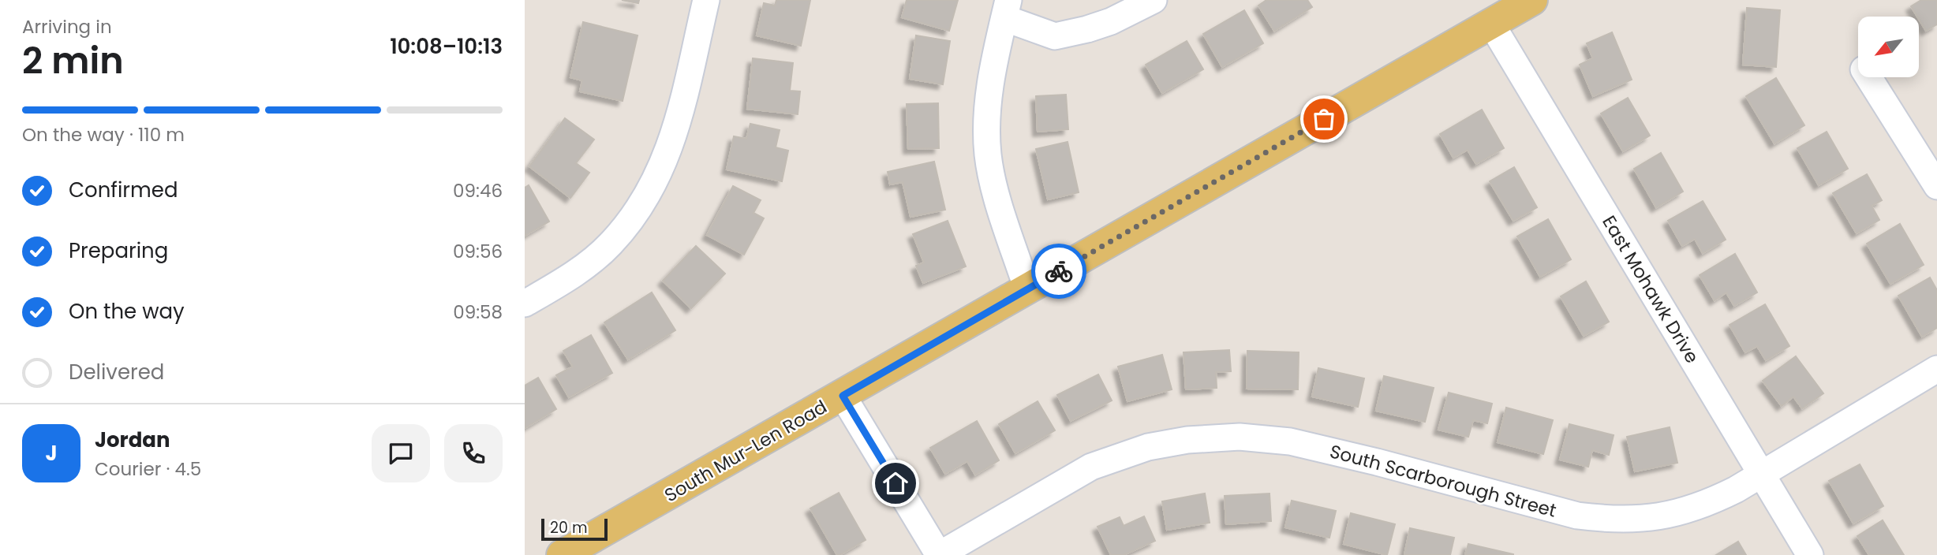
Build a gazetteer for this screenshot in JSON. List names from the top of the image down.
{
  "streets": {
    "main road": ["South Mur-Len Road"],
    "street": ["East Mohawk Drive", "South Scarborough Street"]
  },
  "crossings": [
    ["East Mohawk Drive", "South Mur-Len Road"],
    ["East Mohawk Drive", "South Scarborough Street"]
  ],
  "scale_bar": "20 m",
  "north": "bottom left",
  "page": {
    "heading": ["2 min", "Arriving in", "10:08–10:13"],
    "panel": ["Jordan", "Courier · 4.5"],
    "bar": "On the way · 110 m",
    "list": [
      ["Confirmed", "09:46"],
      ["Preparing", "09:56"],
      ["On the way", "09:58"],
      "Delivered"
    ],
    "round": "J",
    "scale": "20 m"
  }
}
